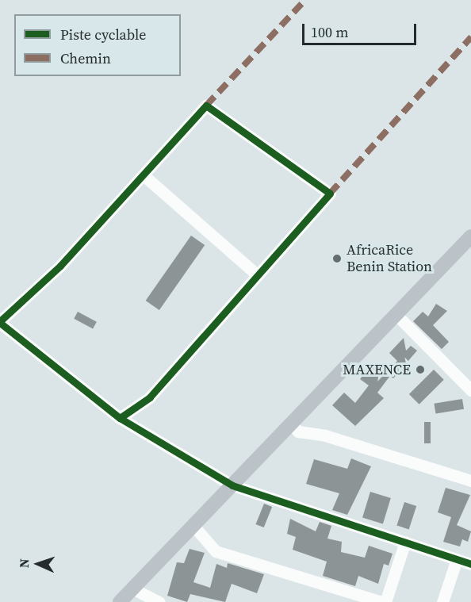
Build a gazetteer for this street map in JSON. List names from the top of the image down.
{
  "places": ["AfricaRice Benin Station", "MAXENCE"],
  "legend": ["Piste cyclable", "Chemin"],
  "scale_bar": "100 m",
  "north": "left"
}
